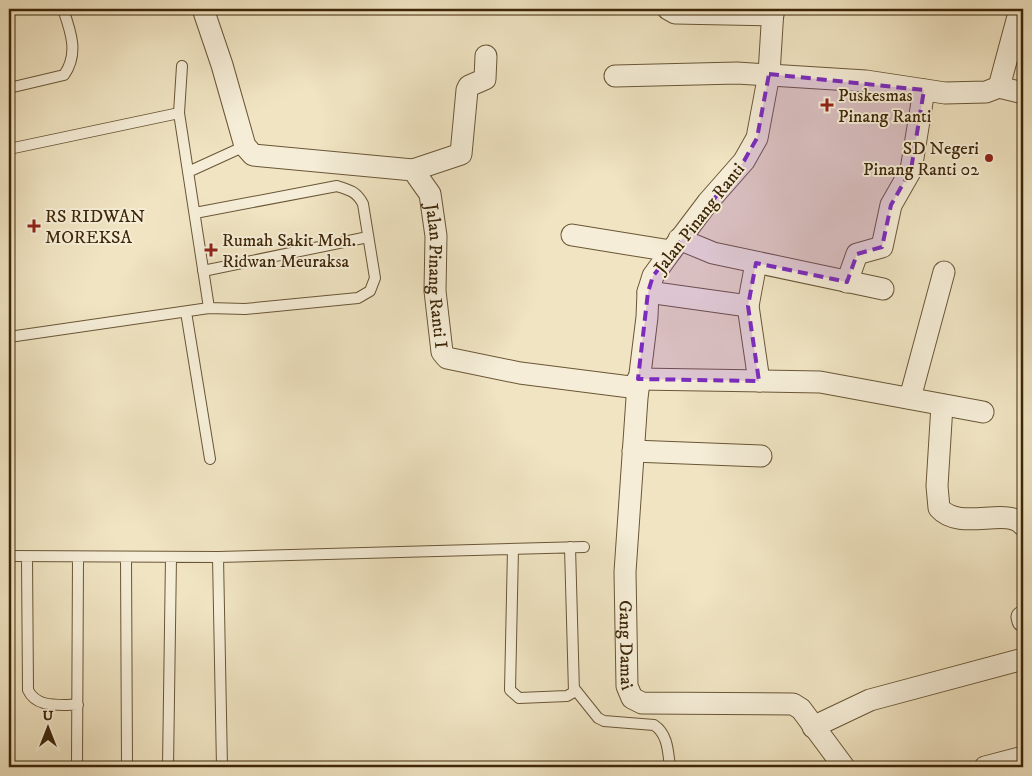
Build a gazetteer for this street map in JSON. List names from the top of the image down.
{
  "streets": {
    "street": ["Jalan Pinang Ranti", "Jalan Pinang Ranti I", "Gang Damai"]
  },
  "crossings": [
    ["Jalan Pinang Ranti", "Jalan Pinang Ranti I"],
    ["Jalan Pinang Ranti", "Gang Damai"]
  ],
  "places": {
    "health": ["Puskesmas Pinang Ranti", "RS RIDWAN MOREKSA", "Rumah Sakit Moh. Ridwan Meuraksa"],
    "other": ["SD Negeri Pinang Ranti 02"]
  },
  "north": "top"
}
